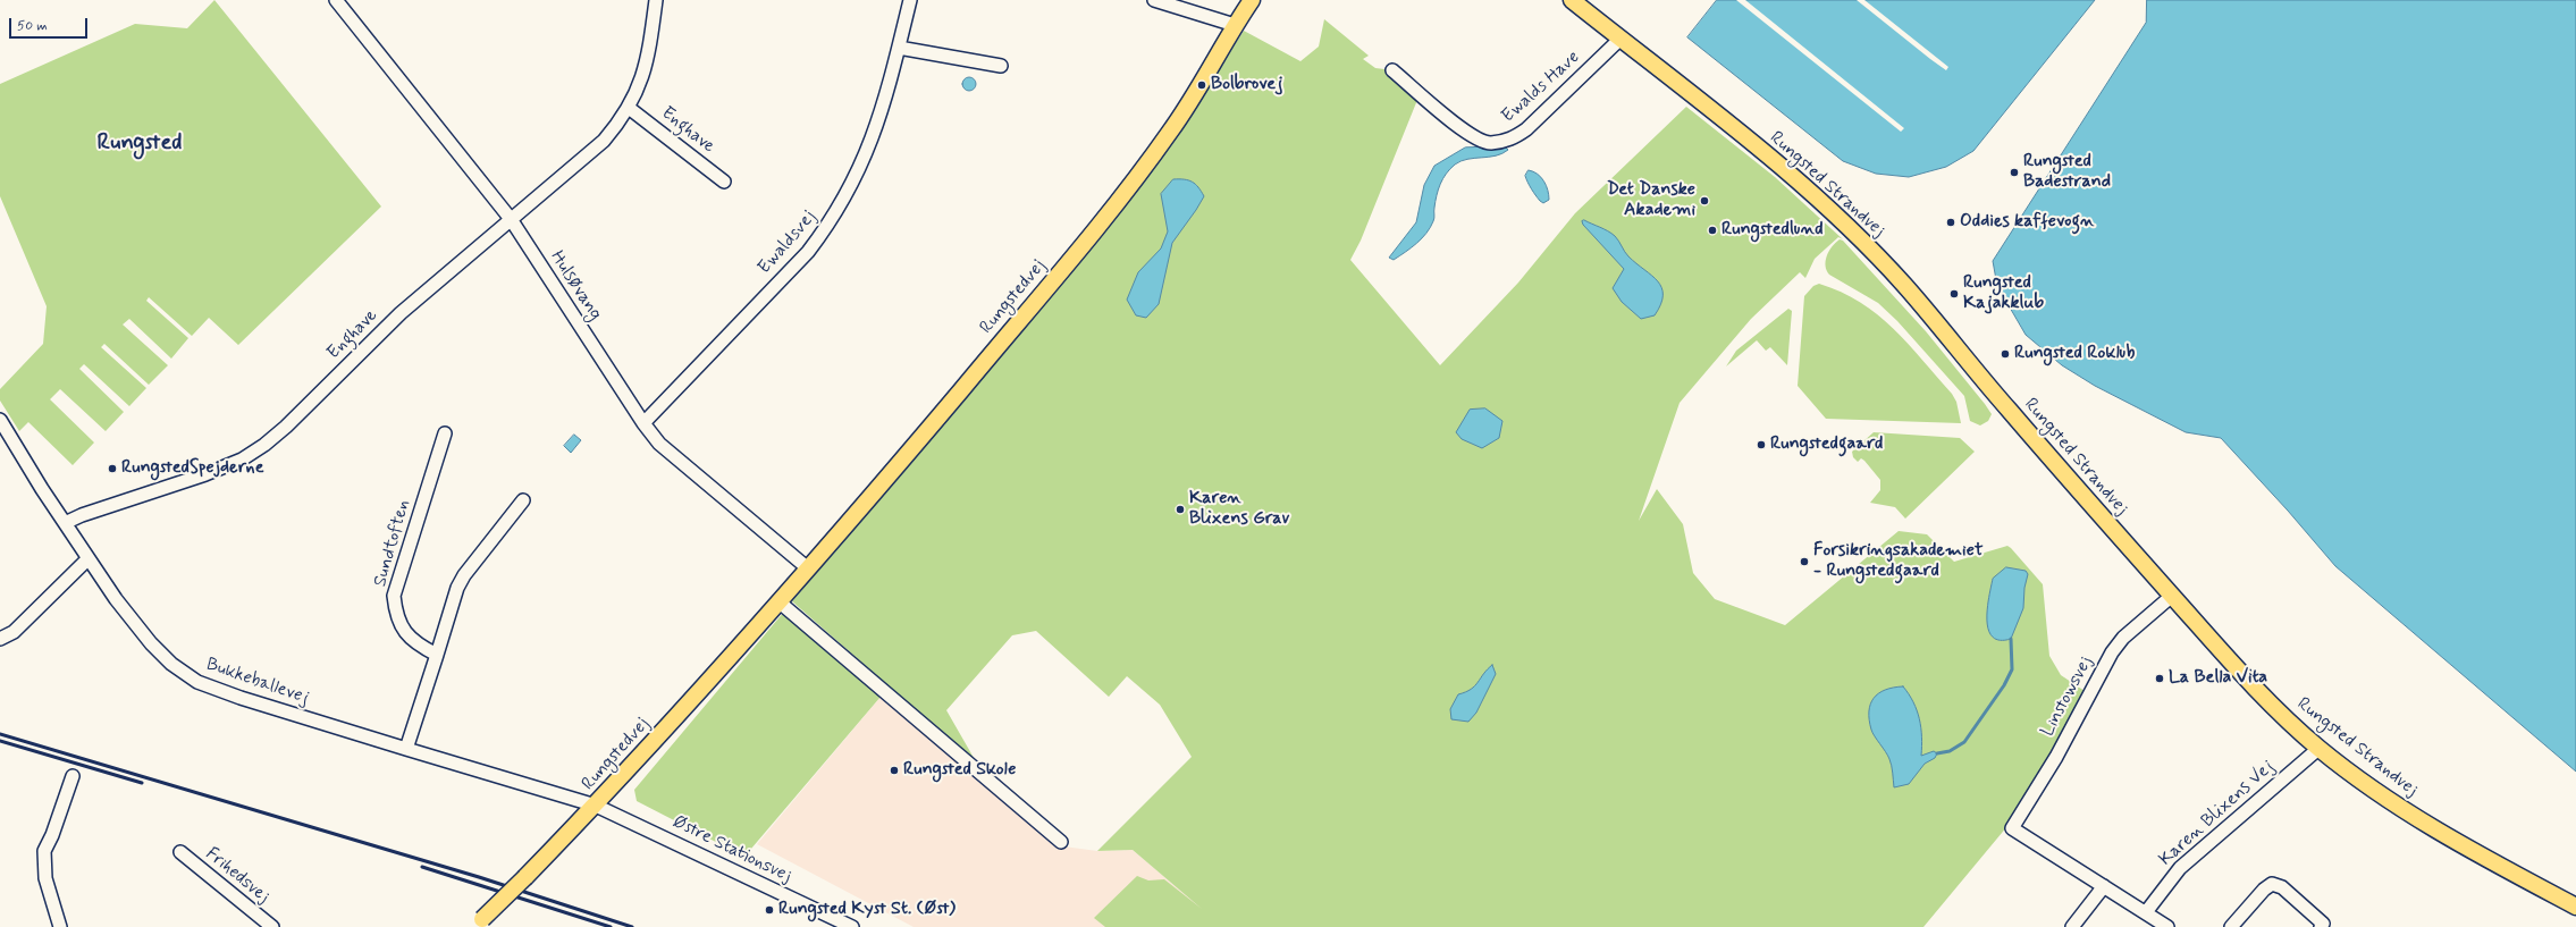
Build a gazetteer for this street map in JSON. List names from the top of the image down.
{
  "streets": {
    "main road": ["Rungsted Strandvej", "Rungstedvej"],
    "street": [
      "Ewalds Have",
      "Enghave",
      "Ewaldsvej",
      "Hulsøvang",
      "Sundtoften",
      "Bukkeballevej",
      "Linstowsvej",
      "Karen Blixens Vej",
      "Østre Stationsvej",
      "Frihedsvej"
    ]
  },
  "crossings": [
    ["Ewalds Have", "Rungsted Strandvej"],
    ["Enghave", "Hulsøvang"],
    ["Enghave", "Bukkeballevej"],
    ["Rungsted Strandvej", "Linstowsvej"],
    ["Rungsted Strandvej", "Karen Blixens Vej"],
    ["Ewaldsvej", "Hulsøvang"],
    ["Hulsøvang", "Rungstedvej"],
    ["Rungstedvej", "Bukkeballevej"],
    ["Rungstedvej", "Østre Stationsvej"],
    ["Bukkeballevej", "Østre Stationsvej"]
  ],
  "districts": ["Rungsted"],
  "places": [
    "Bolbrovej",
    "Rungsted Badestrand",
    "Det Danske Akademi",
    "Oddies kaffevogn",
    "Rungstedlund",
    "Rungsted Kajakklub",
    "Rungsted Roklub",
    "Rungstedgaard",
    "RungstedSpejderne",
    "Karen Blixens Grav",
    "Forsikringsakademiet - Rungstedgaard",
    "La Bella Vita",
    "Rungsted Skole",
    "Rungsted Kyst St. (Øst)"
  ],
  "scale_bar": "50 m"
}
